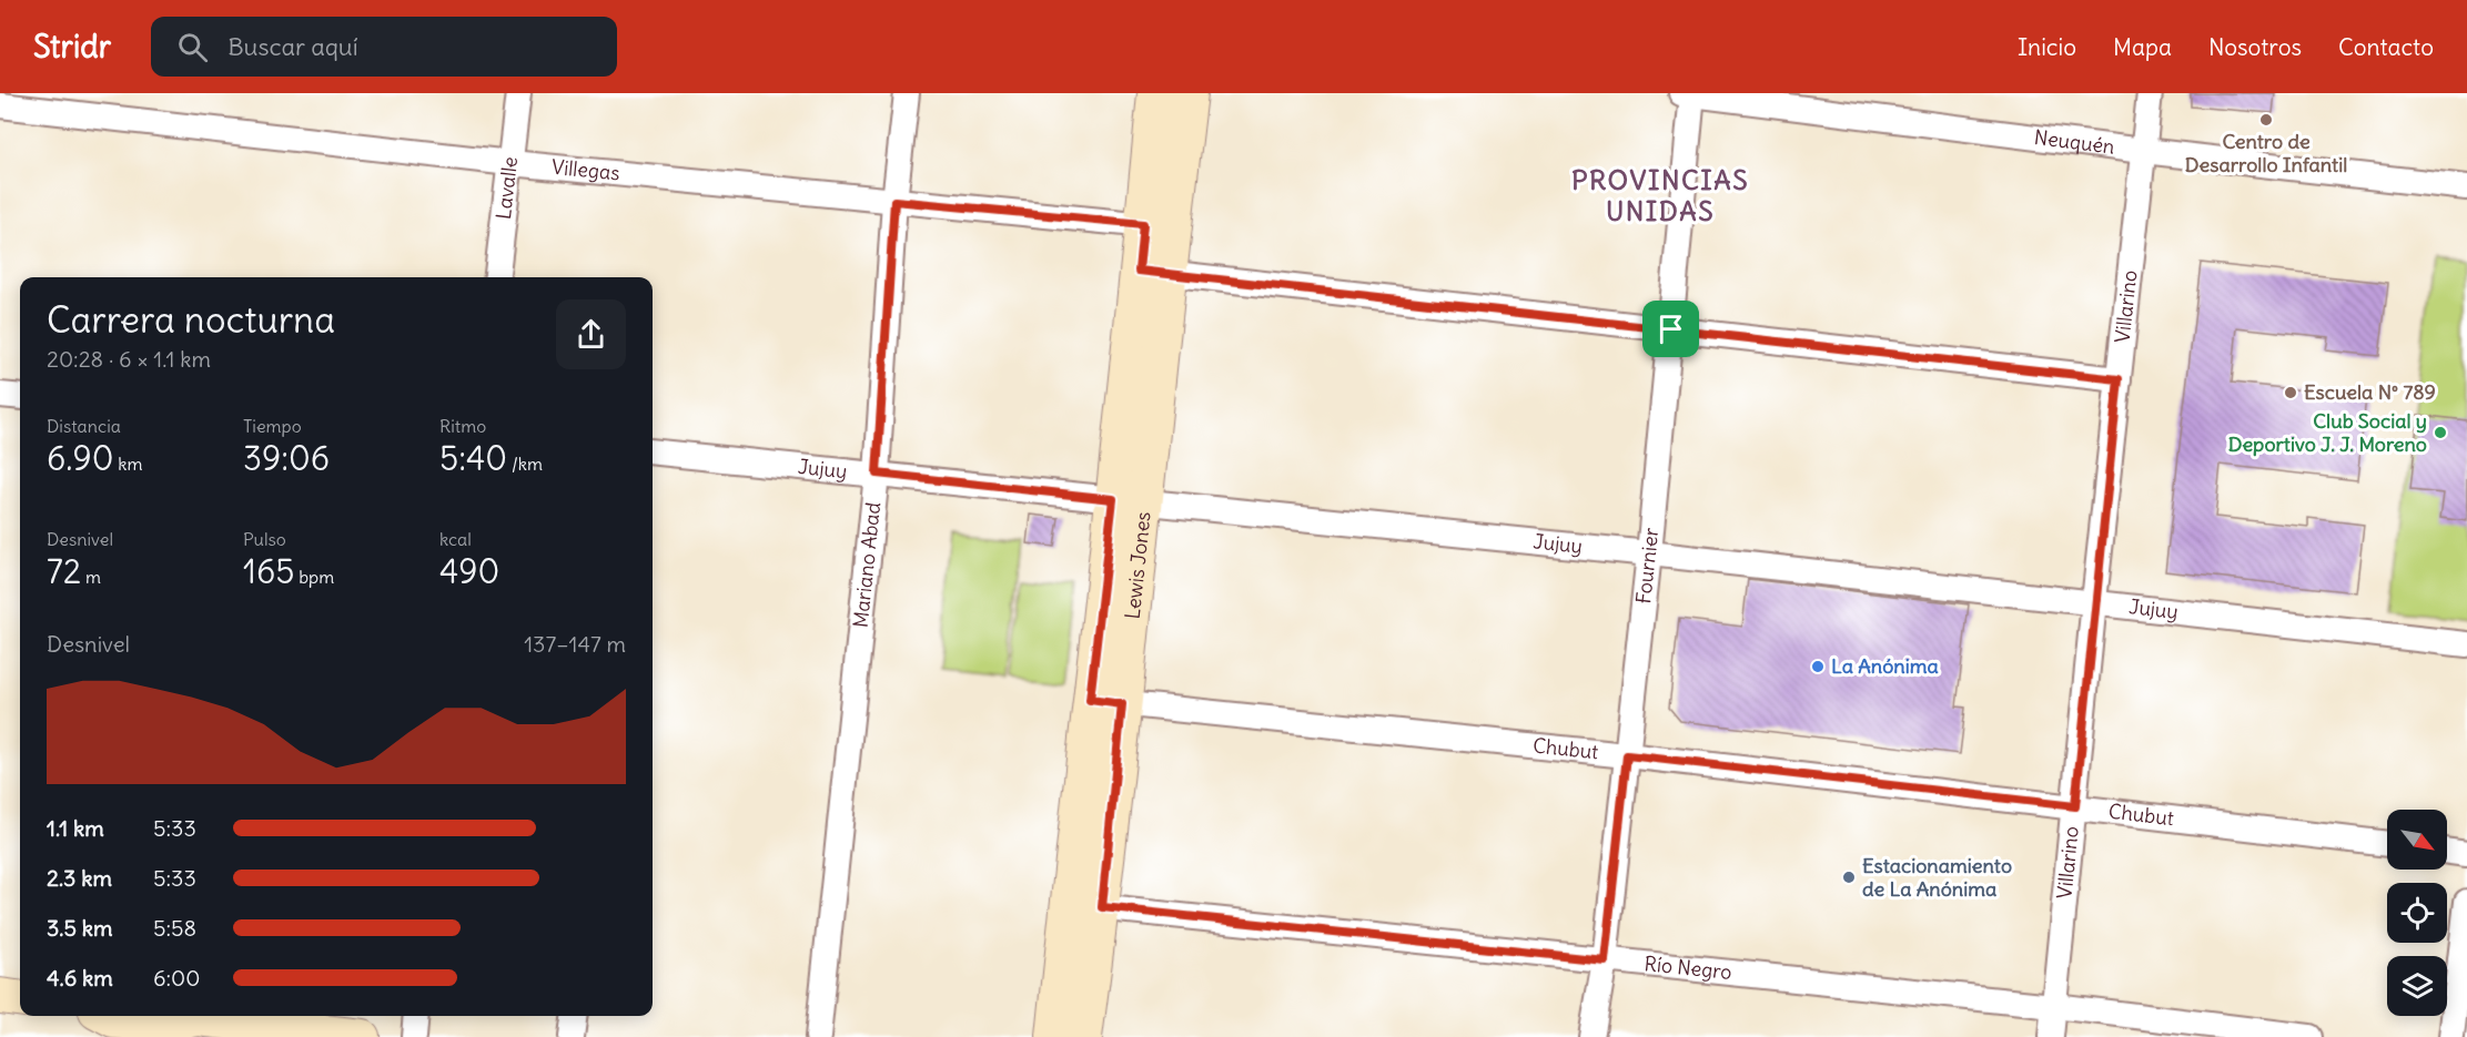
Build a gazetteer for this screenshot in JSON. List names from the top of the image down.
{
  "streets": {
    "main road": ["Lewis Jones"],
    "street": [
      "Neuquén",
      "Villegas",
      "Lavalle",
      "Villarino",
      "Jujuy",
      "Mariano Abad",
      "Fournier",
      "Chubut",
      "Río Negro"
    ]
  },
  "crossings": [
    ["Neuquén", "Villarino"],
    ["Neuquén", "Fournier"],
    ["Villegas", "Lavalle"],
    ["Villegas", "Mariano Abad"],
    ["Villegas", "Lewis Jones"],
    ["Villarino", "Jujuy"],
    ["Villarino", "Chubut"],
    ["Villarino", "Río Negro"],
    ["Jujuy", "Mariano Abad"],
    ["Jujuy", "Lewis Jones"],
    ["Jujuy", "Fournier"],
    ["Lewis Jones", "Chubut"],
    ["Lewis Jones", "Río Negro"],
    ["Fournier", "Chubut"],
    ["Fournier", "Río Negro"]
  ],
  "districts": ["PROVINCIAS UNIDAS"],
  "places": [
    "Centro de Desarrollo Infantil",
    "Escuela N° 789",
    "Club Social y Deportivo J. J. Moreno",
    "La Anónima",
    "Estacionamiento de La Anónima"
  ],
  "north": "bottom right",
  "page": {
    "header": "Stridr",
    "search": "Buscar aquí",
    "nav": [
      "Inicio",
      "Mapa",
      "Nosotros",
      "Contacto"
    ],
    "heading": ["Carrera nocturna", "20:28 · 6 × 1.1 km"],
    "stats": [
      ["Distancia", "6.90 km"],
      ["Tiempo", "39:06"],
      ["Ritmo", "5:40 /km"],
      ["Desnivel", "72 m"],
      ["Pulso", "165 bpm"],
      ["kcal", "490"]
    ],
    "chart": ["Desnivel", "137–147 m"],
    "list": [
      {
        "name": "1.1 km",
        "note": "5:33"
      },
      {
        "name": "2.3 km",
        "note": "5:33"
      },
      {
        "name": "3.5 km",
        "note": "5:58"
      },
      {
        "name": "4.6 km",
        "note": "6:00"
      }
    ]
  }
}
